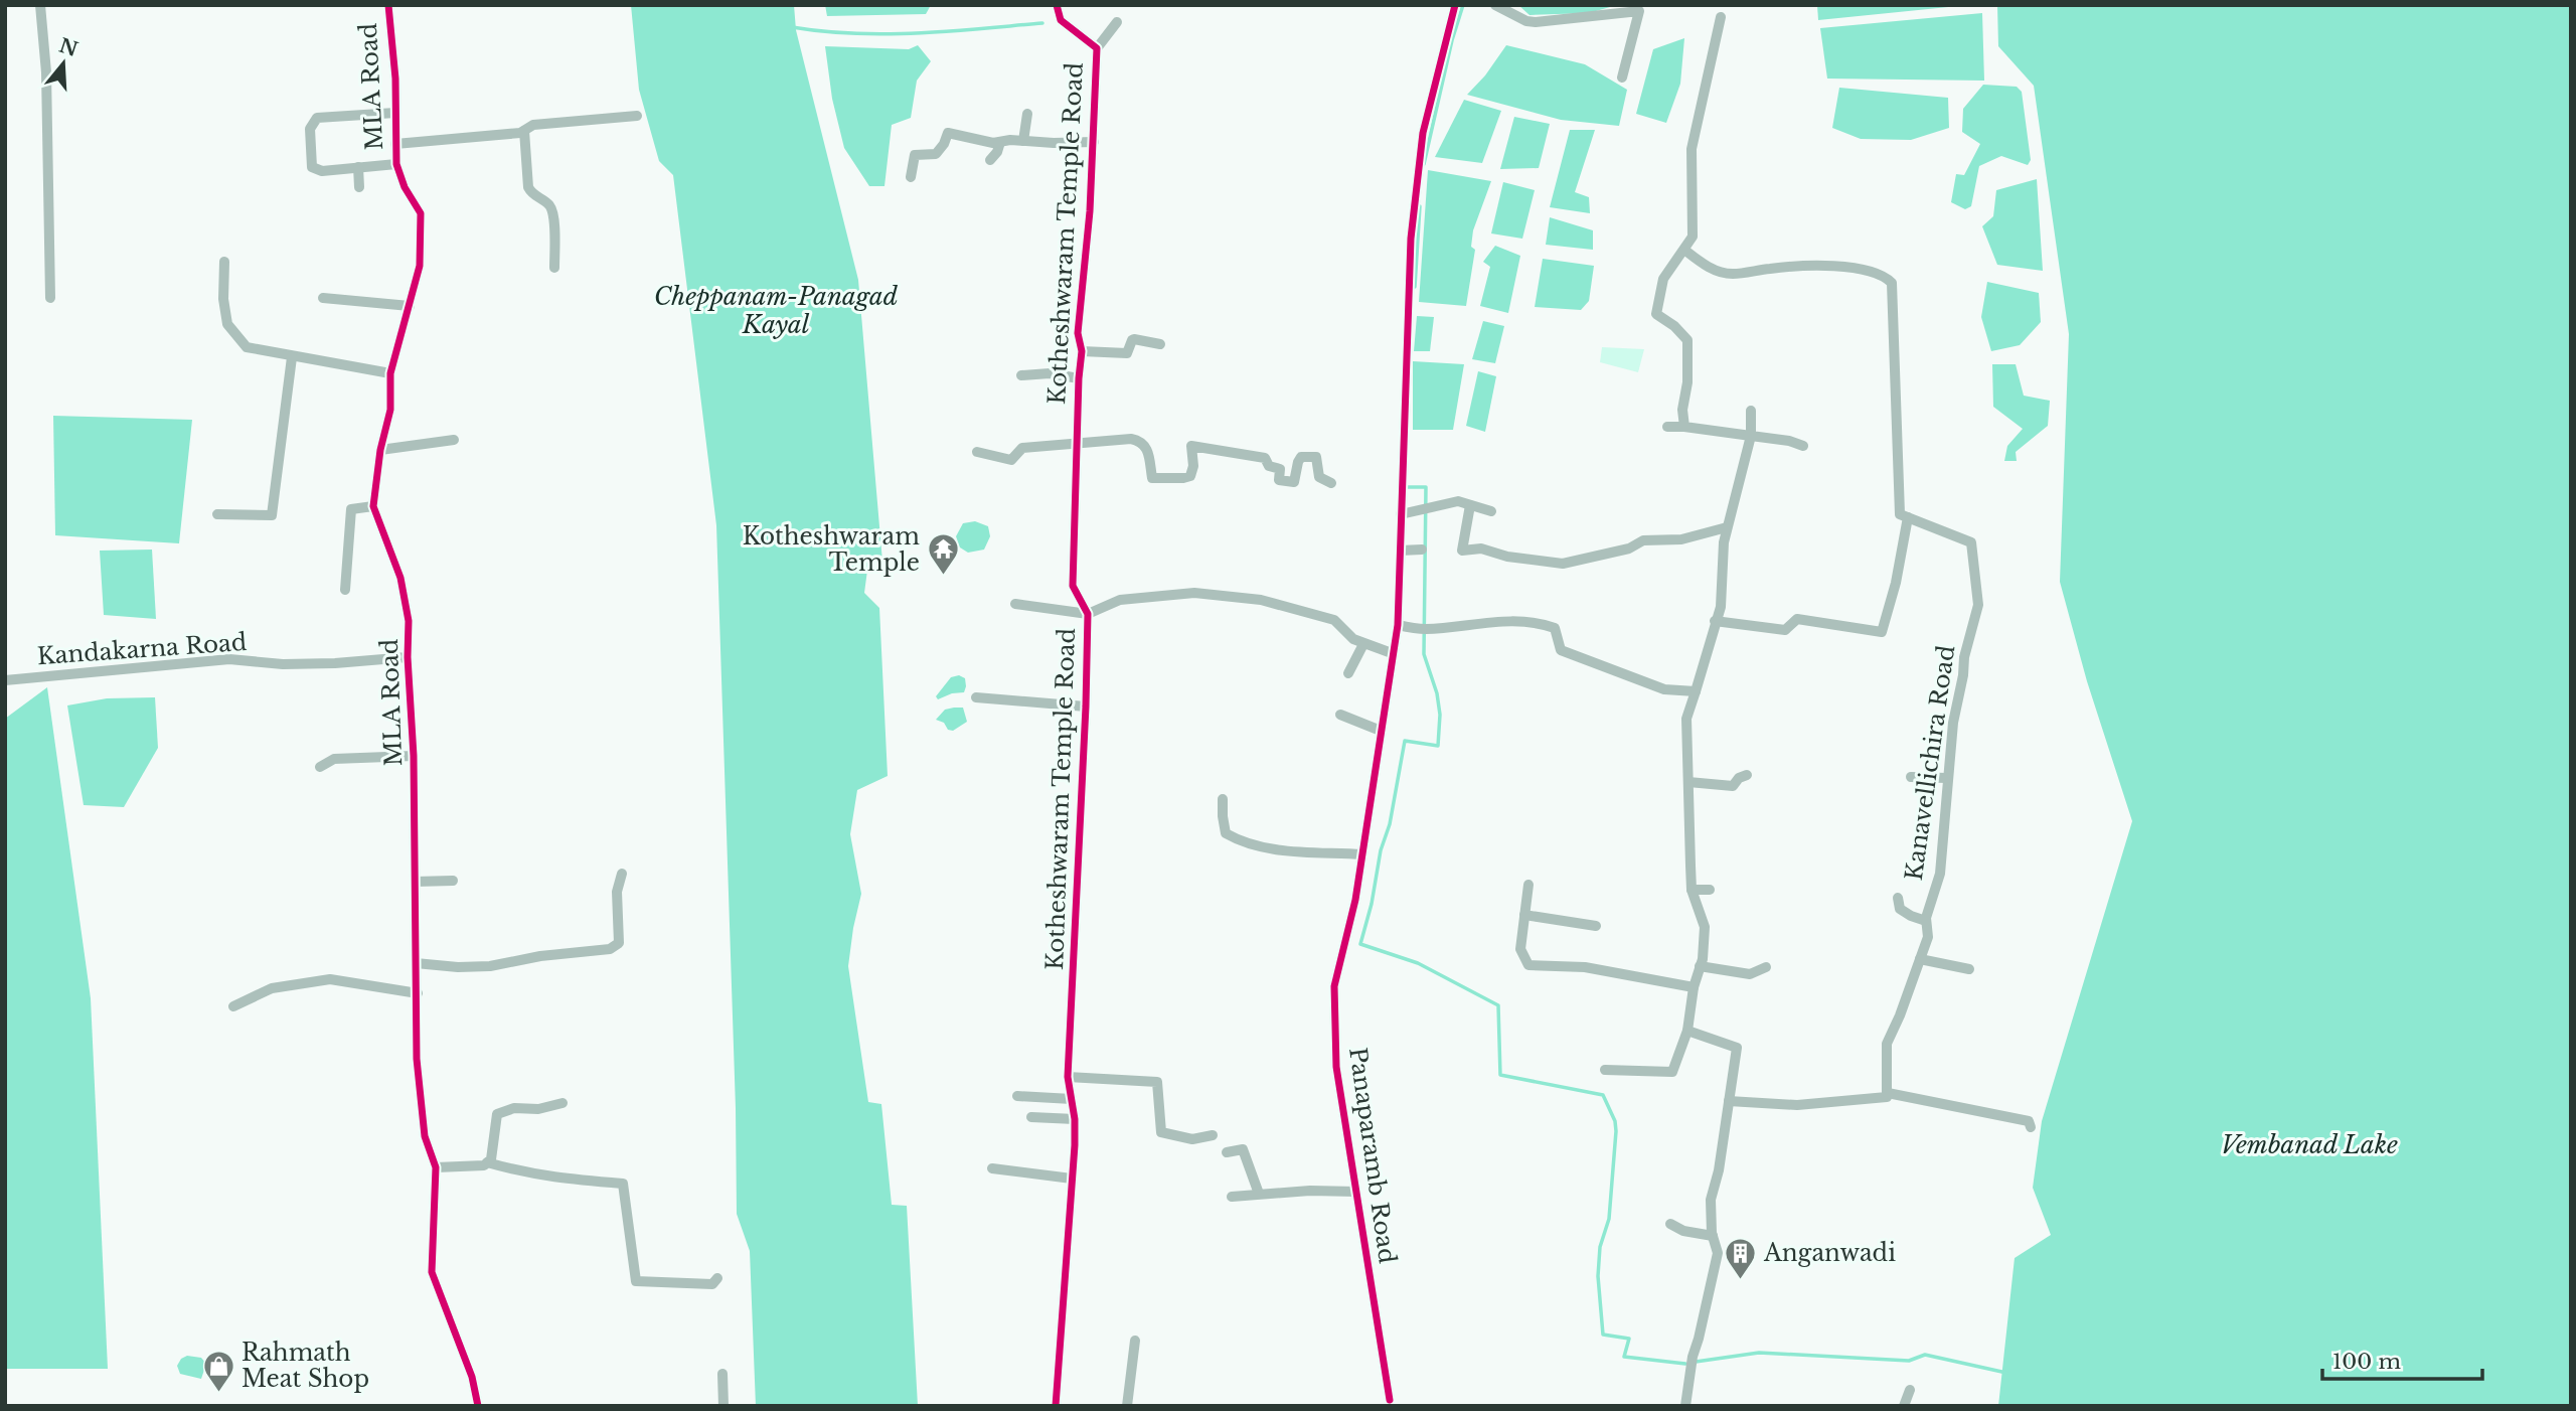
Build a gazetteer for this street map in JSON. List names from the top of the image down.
{
  "streets": {
    "street": [
      "MLA Road",
      "Kotheshwaram Temple Road",
      "Kandakarna Road",
      "Kanavellichira Road",
      "Panaparamb Road"
    ]
  },
  "crossings": [
    ["MLA Road", "Kandakarna Road"]
  ],
  "water": ["Cheppanam-Panagad Kayal", "Vembanad Lake"],
  "places": {
    "temple": ["Kotheshwaram Temple"],
    "building": ["Anganwadi"],
    "shop": ["Rahmath Meat Shop"]
  },
  "scale_bar": "100 m",
  "north": "top"
}
